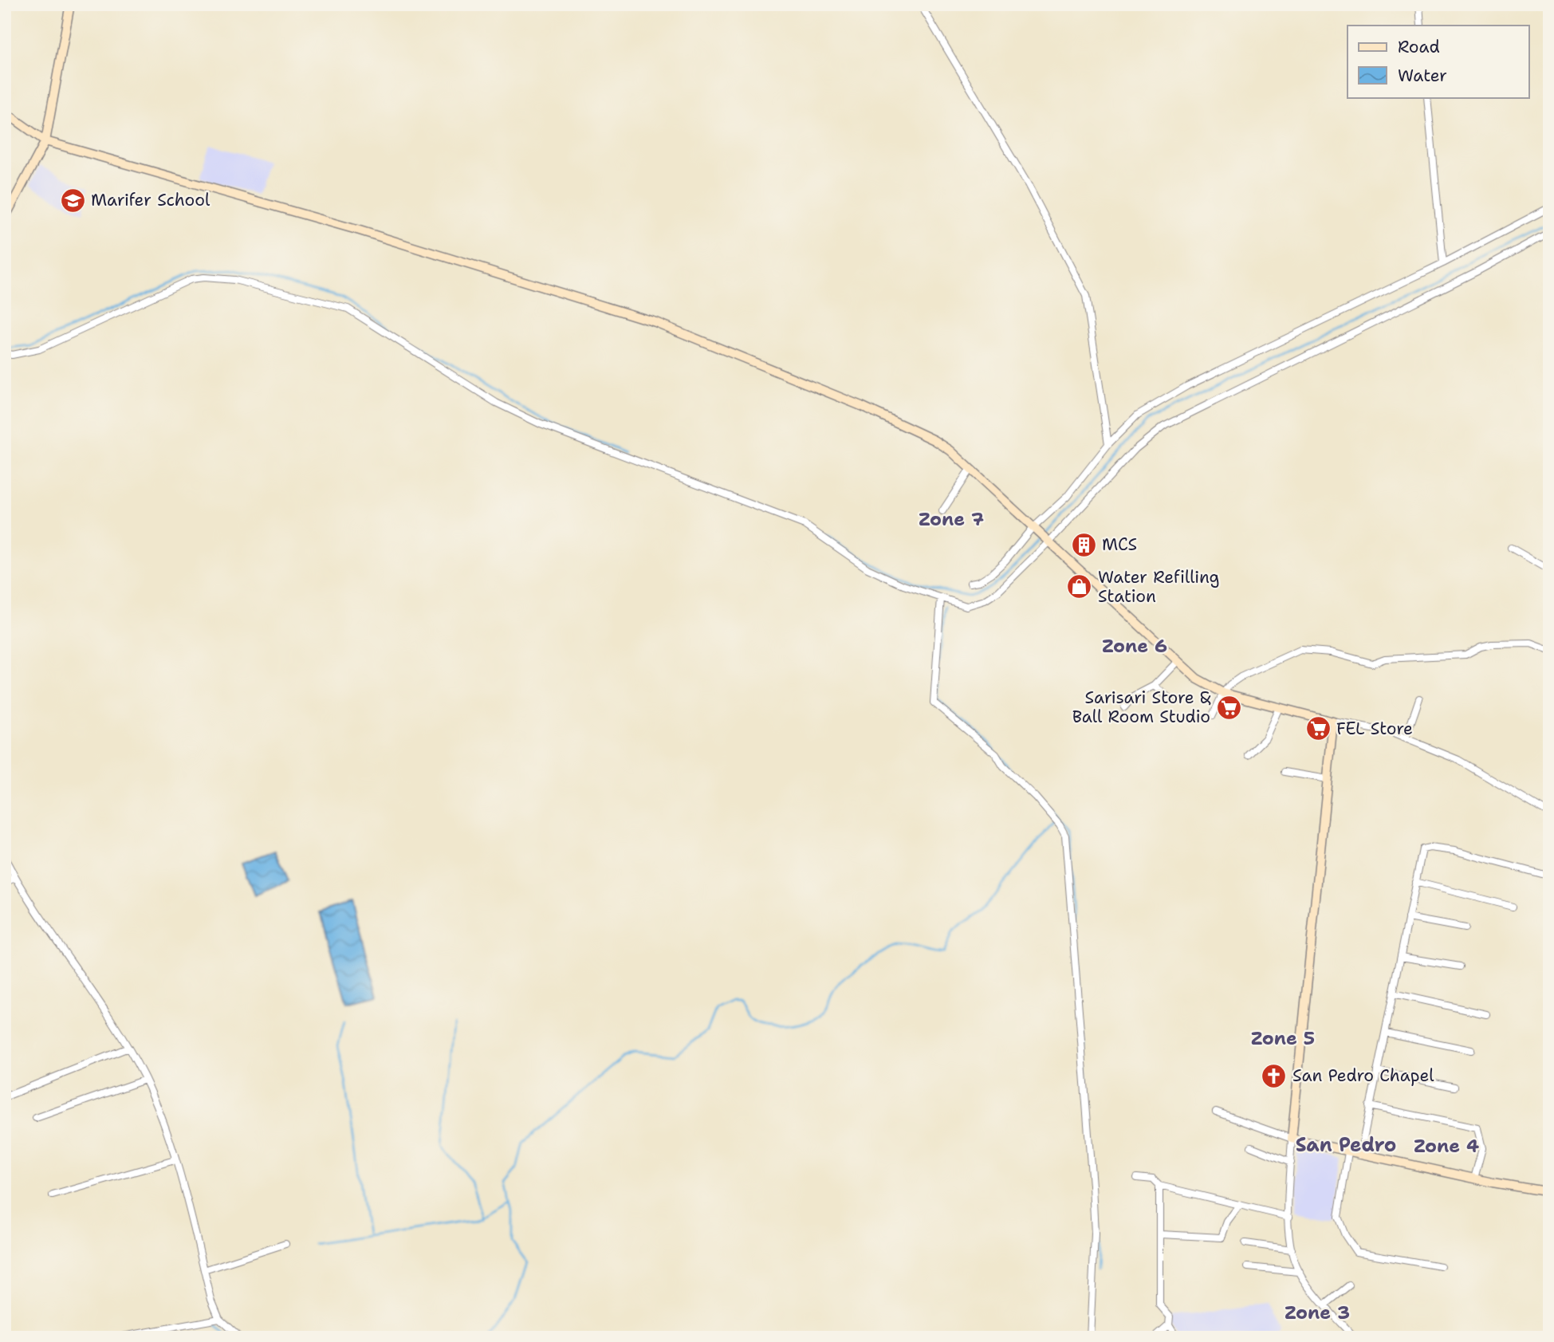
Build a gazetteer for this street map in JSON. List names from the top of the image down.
{
  "districts": [
    "Zone 7",
    "Zone 6",
    "Zone 5",
    "San Pedro",
    "Zone 4",
    "Zone 3"
  ],
  "places": {
    "school or university": ["Marifer School"],
    "building": ["MCS"],
    "shop": ["Water Refilling Station"],
    "supermarket": ["Sarisari Store & Ball Room Studio", "FEL Store"],
    "church": ["San Pedro Chapel"]
  },
  "legend": ["Road", "Water"]
}
